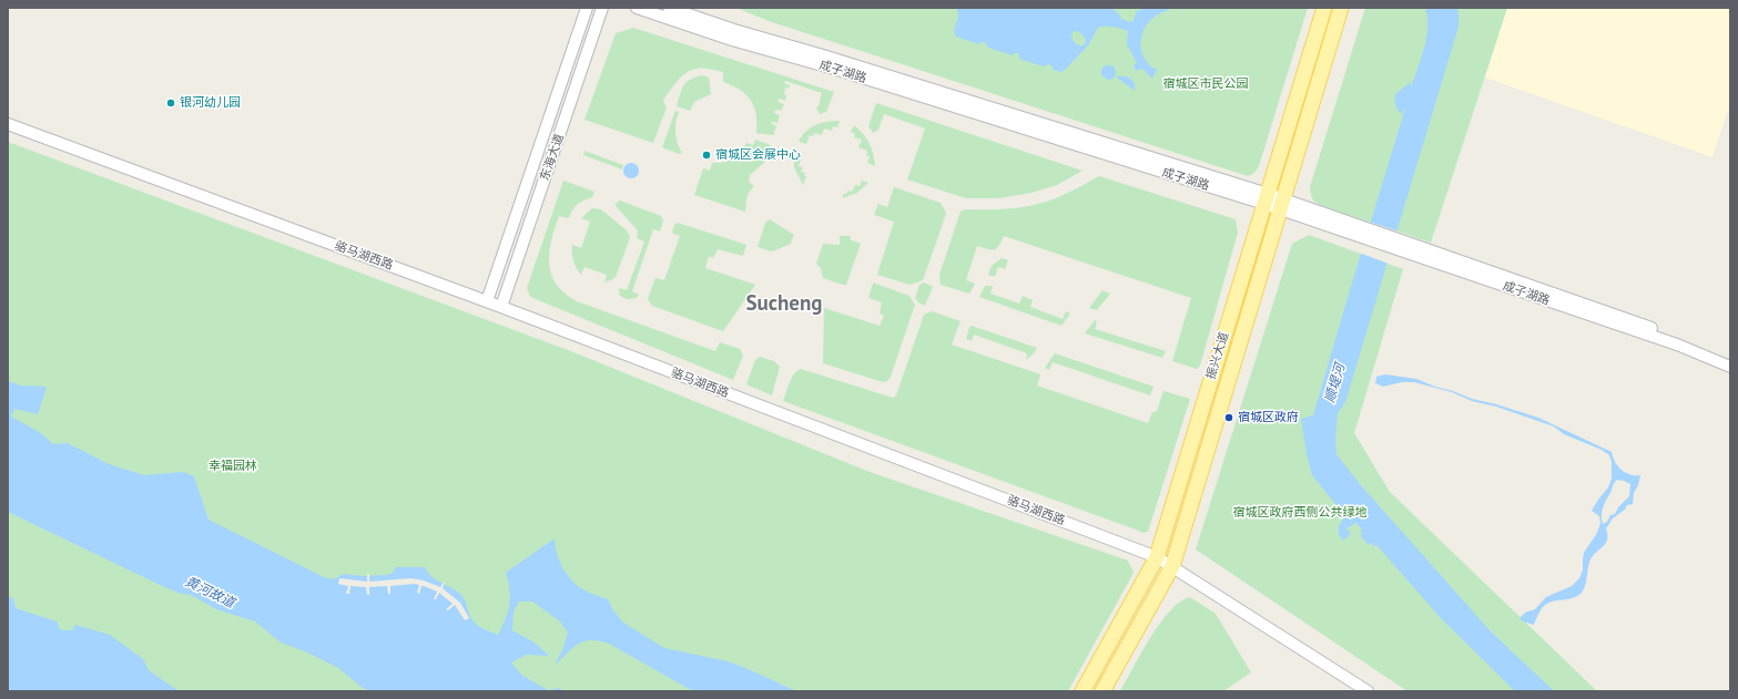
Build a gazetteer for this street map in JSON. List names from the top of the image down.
{
  "streets": {
    "main road": ["振兴大道"],
    "street": ["成子湖路", "东海大道", "骆马湖西路"]
  },
  "crossings": [
    ["成子湖路", "振兴大道"],
    ["东海大道", "骆马湖西路"],
    ["骆马湖西路", "振兴大道"]
  ],
  "districts": ["Sucheng"],
  "water": ["顺堤河", "黄河故道"],
  "parks": ["宿城区市民公园", "幸福园林", "宿城区政府西侧公共绿地"],
  "places": ["银河幼儿园", "宿城区会展中心", "宿城区政府"]
}
